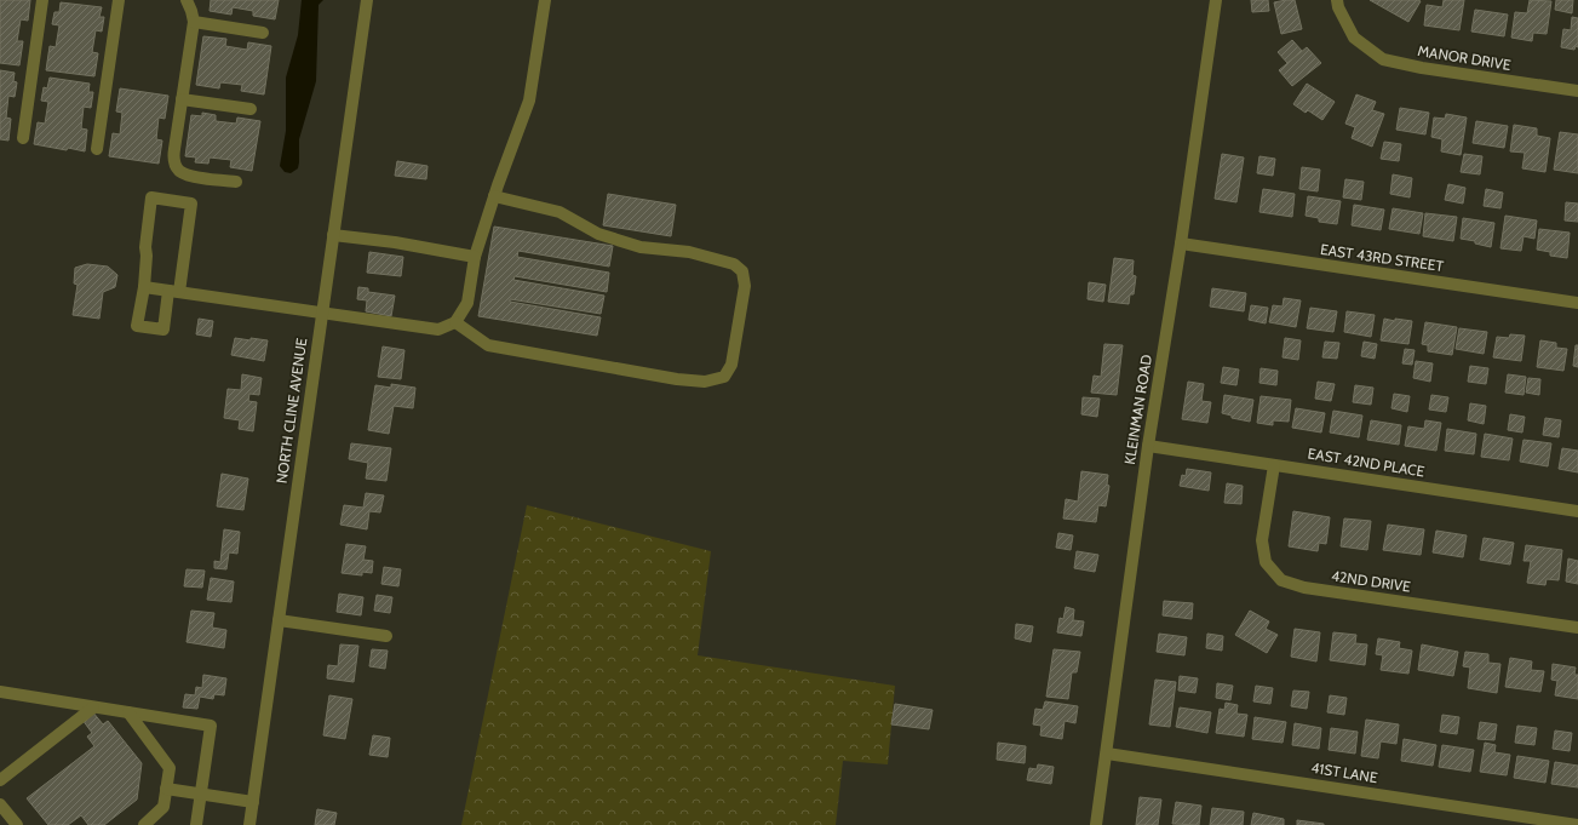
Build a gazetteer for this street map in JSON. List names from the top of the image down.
{
  "streets": {
    "street": [
      "MANOR DRIVE",
      "EAST 43RD STREET",
      "KLEINMAN ROAD",
      "NORTH CLINE AVENUE",
      "EAST 42ND PLACE",
      "42ND DRIVE",
      "41ST LANE"
    ]
  },
  "crossings": [
    ["EAST 43RD STREET", "KLEINMAN ROAD"],
    ["KLEINMAN ROAD", "EAST 42ND PLACE"],
    ["KLEINMAN ROAD", "41ST LANE"],
    ["EAST 42ND PLACE", "42ND DRIVE"]
  ]
}
